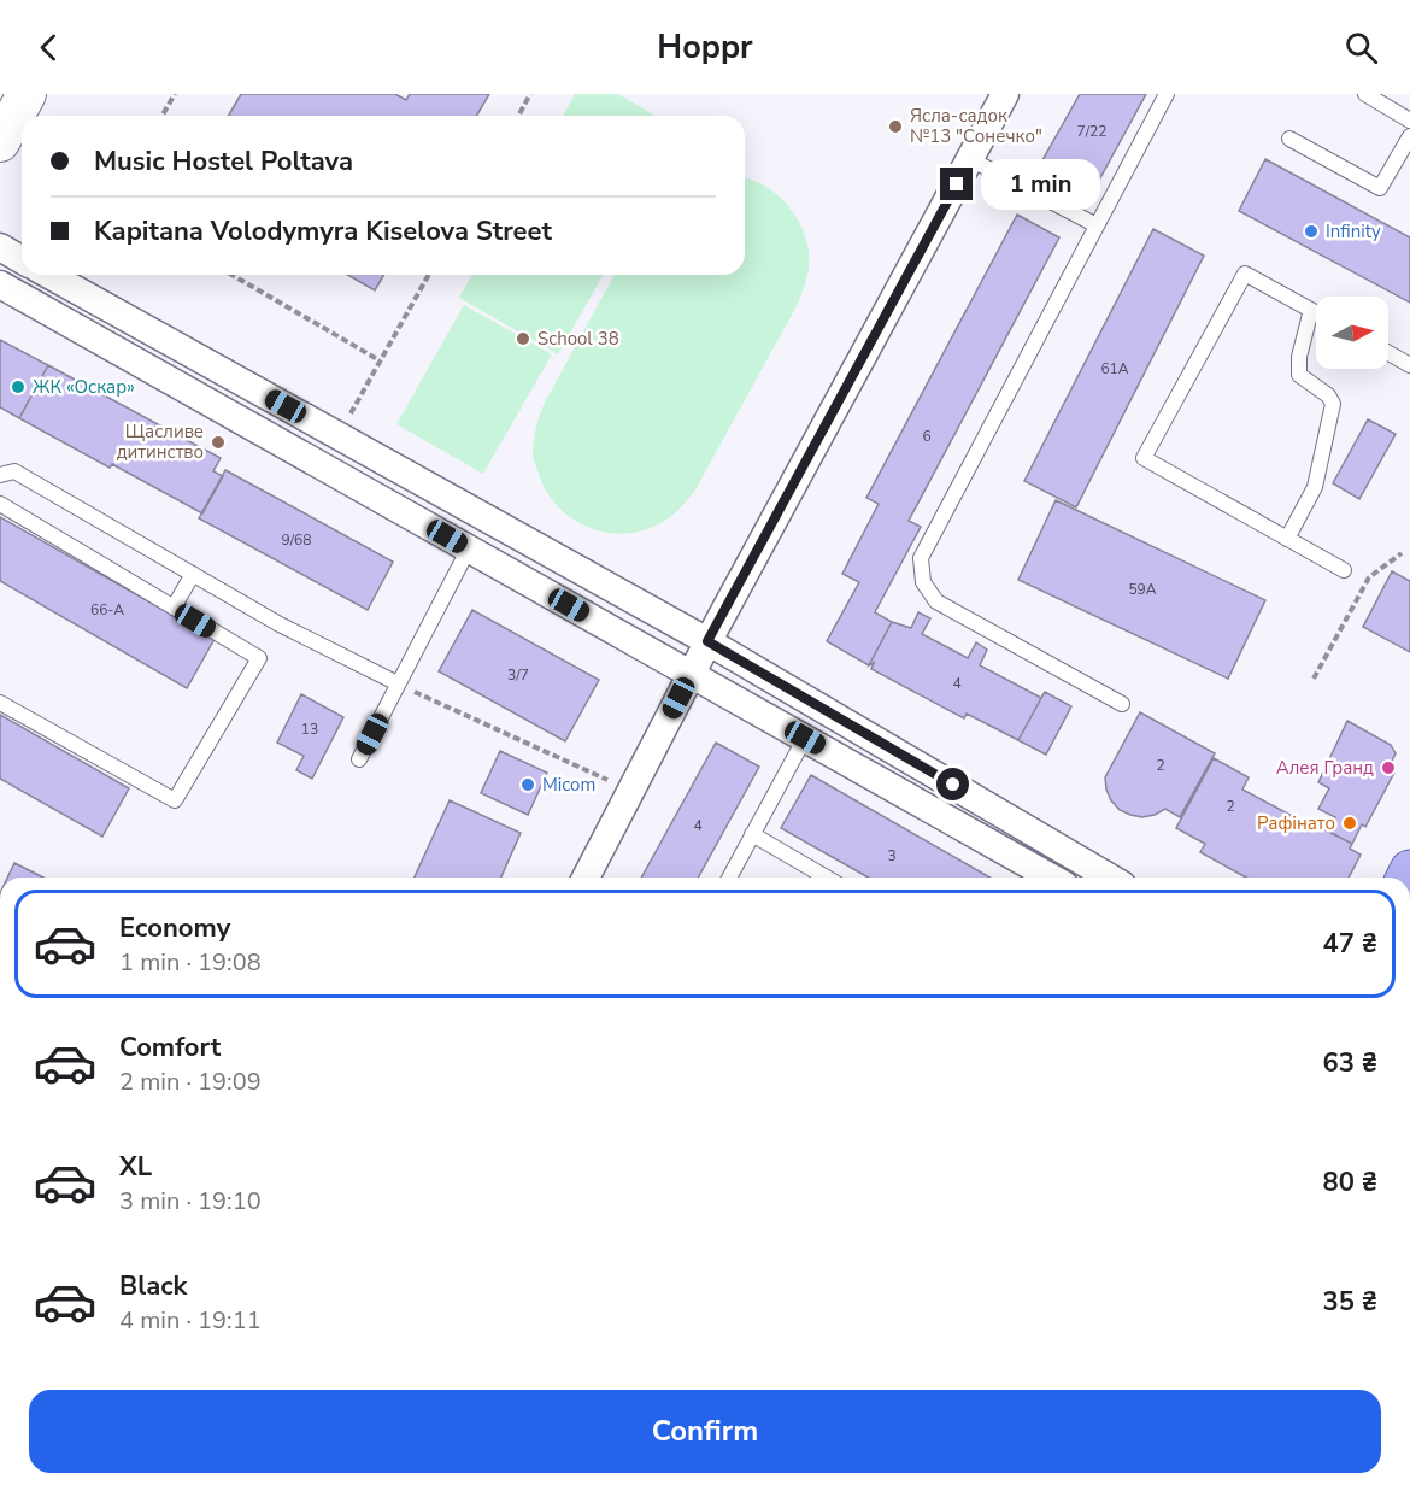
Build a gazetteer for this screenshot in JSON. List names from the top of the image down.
{
  "places": [
    "Ясла-садок №13 \"Сонечко\"",
    "Infinity",
    "School 38",
    "ЖК «Оскар»",
    "Щасливе дитинство",
    "Алея Гранд",
    "Micom",
    "Рафінато"
  ],
  "house_numbers": [
    "7/22",
    "61А",
    "6",
    "9/68",
    "59А",
    "66-А",
    "3/7",
    "4",
    "13",
    "2",
    "2",
    "4",
    "3"
  ],
  "north": "right",
  "page": {
    "header": "Hoppr",
    "banner": ["Music Hostel Poltava", "Kapitana Volodymyra Kiselova Street"],
    "bubble": "1 min",
    "list": [
      {
        "name": "Economy",
        "note": "1 min · 19:08",
        "value": "47 ₴"
      },
      {
        "name": "Comfort",
        "note": "2 min · 19:09",
        "value": "63 ₴"
      },
      {
        "name": "XL",
        "note": "3 min · 19:10",
        "value": "80 ₴"
      },
      {
        "name": "Black",
        "note": "4 min · 19:11",
        "value": "35 ₴"
      }
    ],
    "buttons": "Confirm"
  }
}
